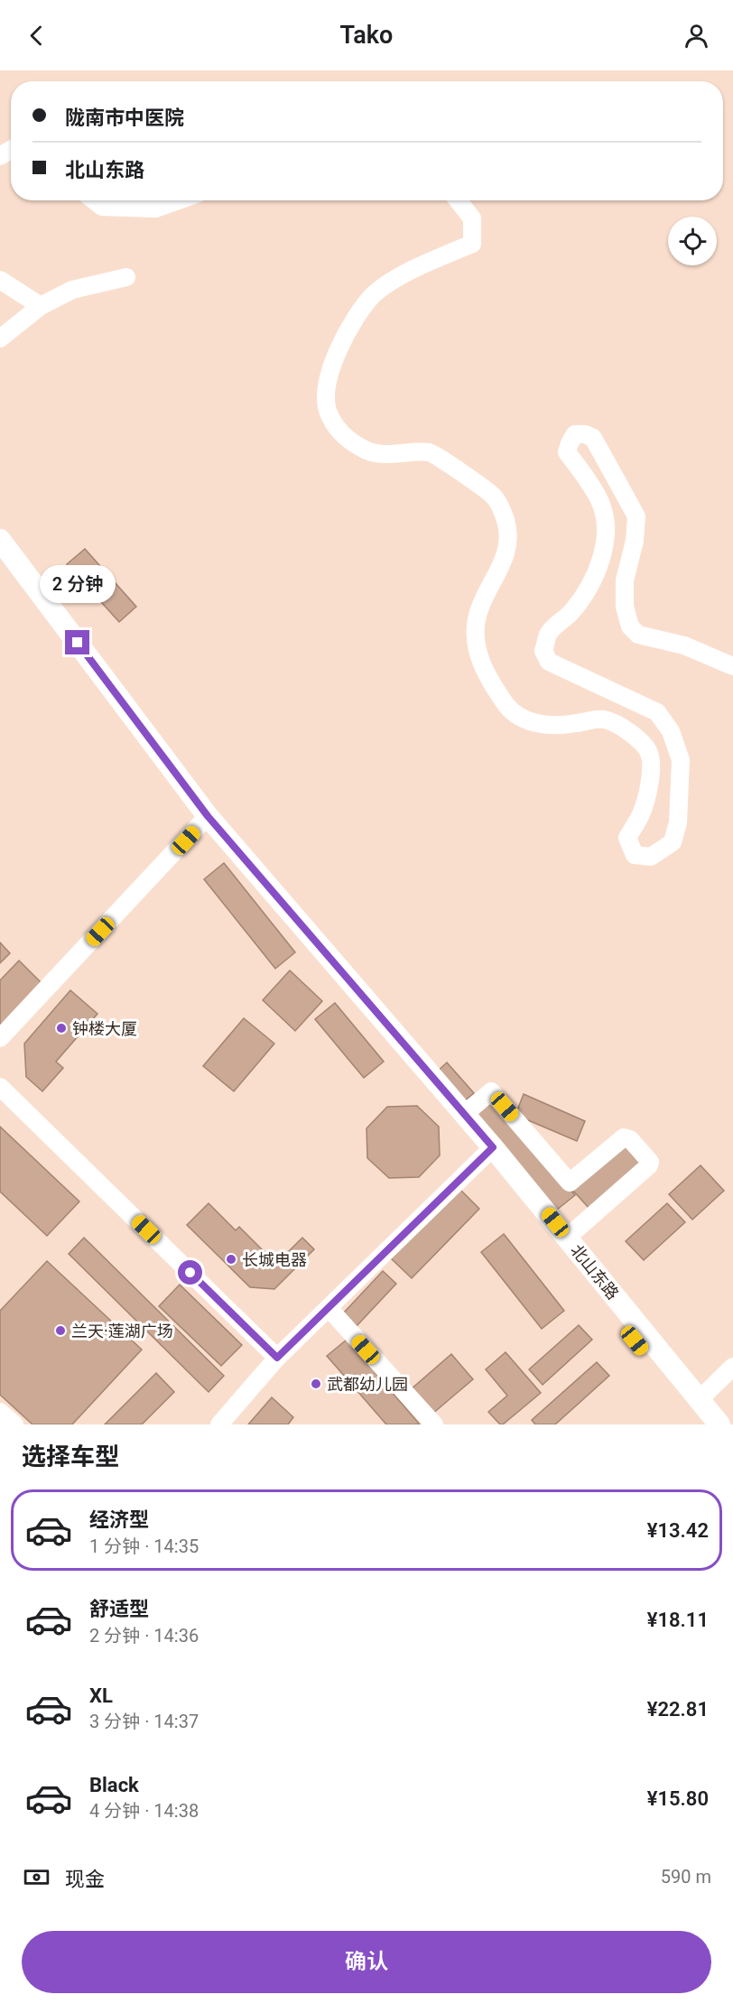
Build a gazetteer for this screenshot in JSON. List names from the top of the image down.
{
  "streets": {
    "main road": ["北山东路"]
  },
  "places": [
    "钟楼大厦",
    "长城电器",
    "兰天·莲湖广场",
    "武都幼儿园"
  ],
  "page": {
    "header": "Tako",
    "banner": ["陇南市中医院", "北山东路"],
    "bubble": "2 分钟",
    "heading": "选择车型",
    "list": [
      {
        "name": "经济型",
        "note": "1 分钟 · 14:35",
        "value": "¥13.42"
      },
      {
        "name": "舒适型",
        "note": "2 分钟 · 14:36",
        "value": "¥18.11"
      },
      {
        "name": "XL",
        "note": "3 分钟 · 14:37",
        "value": "¥22.81"
      },
      {
        "name": "Black",
        "note": "4 分钟 · 14:38",
        "value": "¥15.80"
      }
    ],
    "pay": ["现金", "590 m"],
    "buttons": "确认"
  }
}
